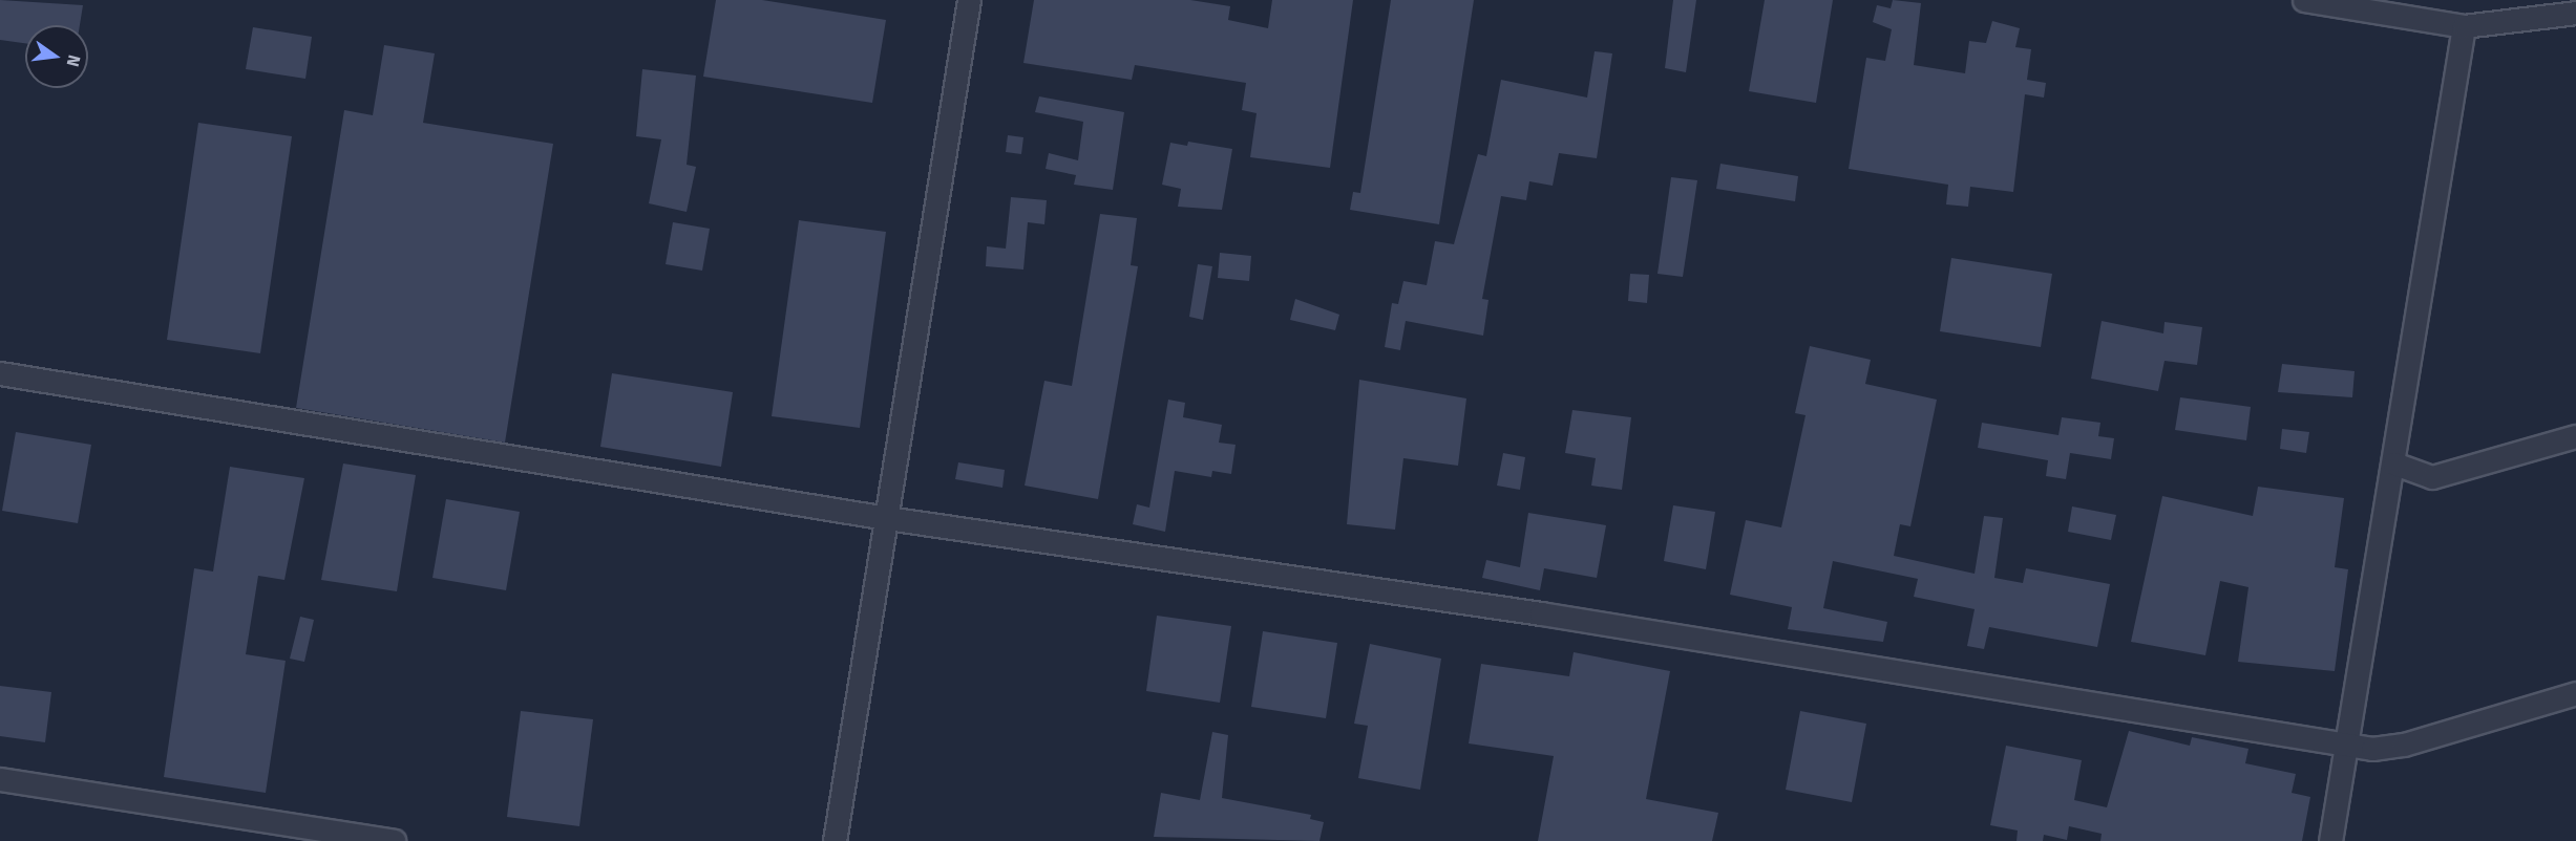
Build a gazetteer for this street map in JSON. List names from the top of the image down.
{
  "north": "right"
}
